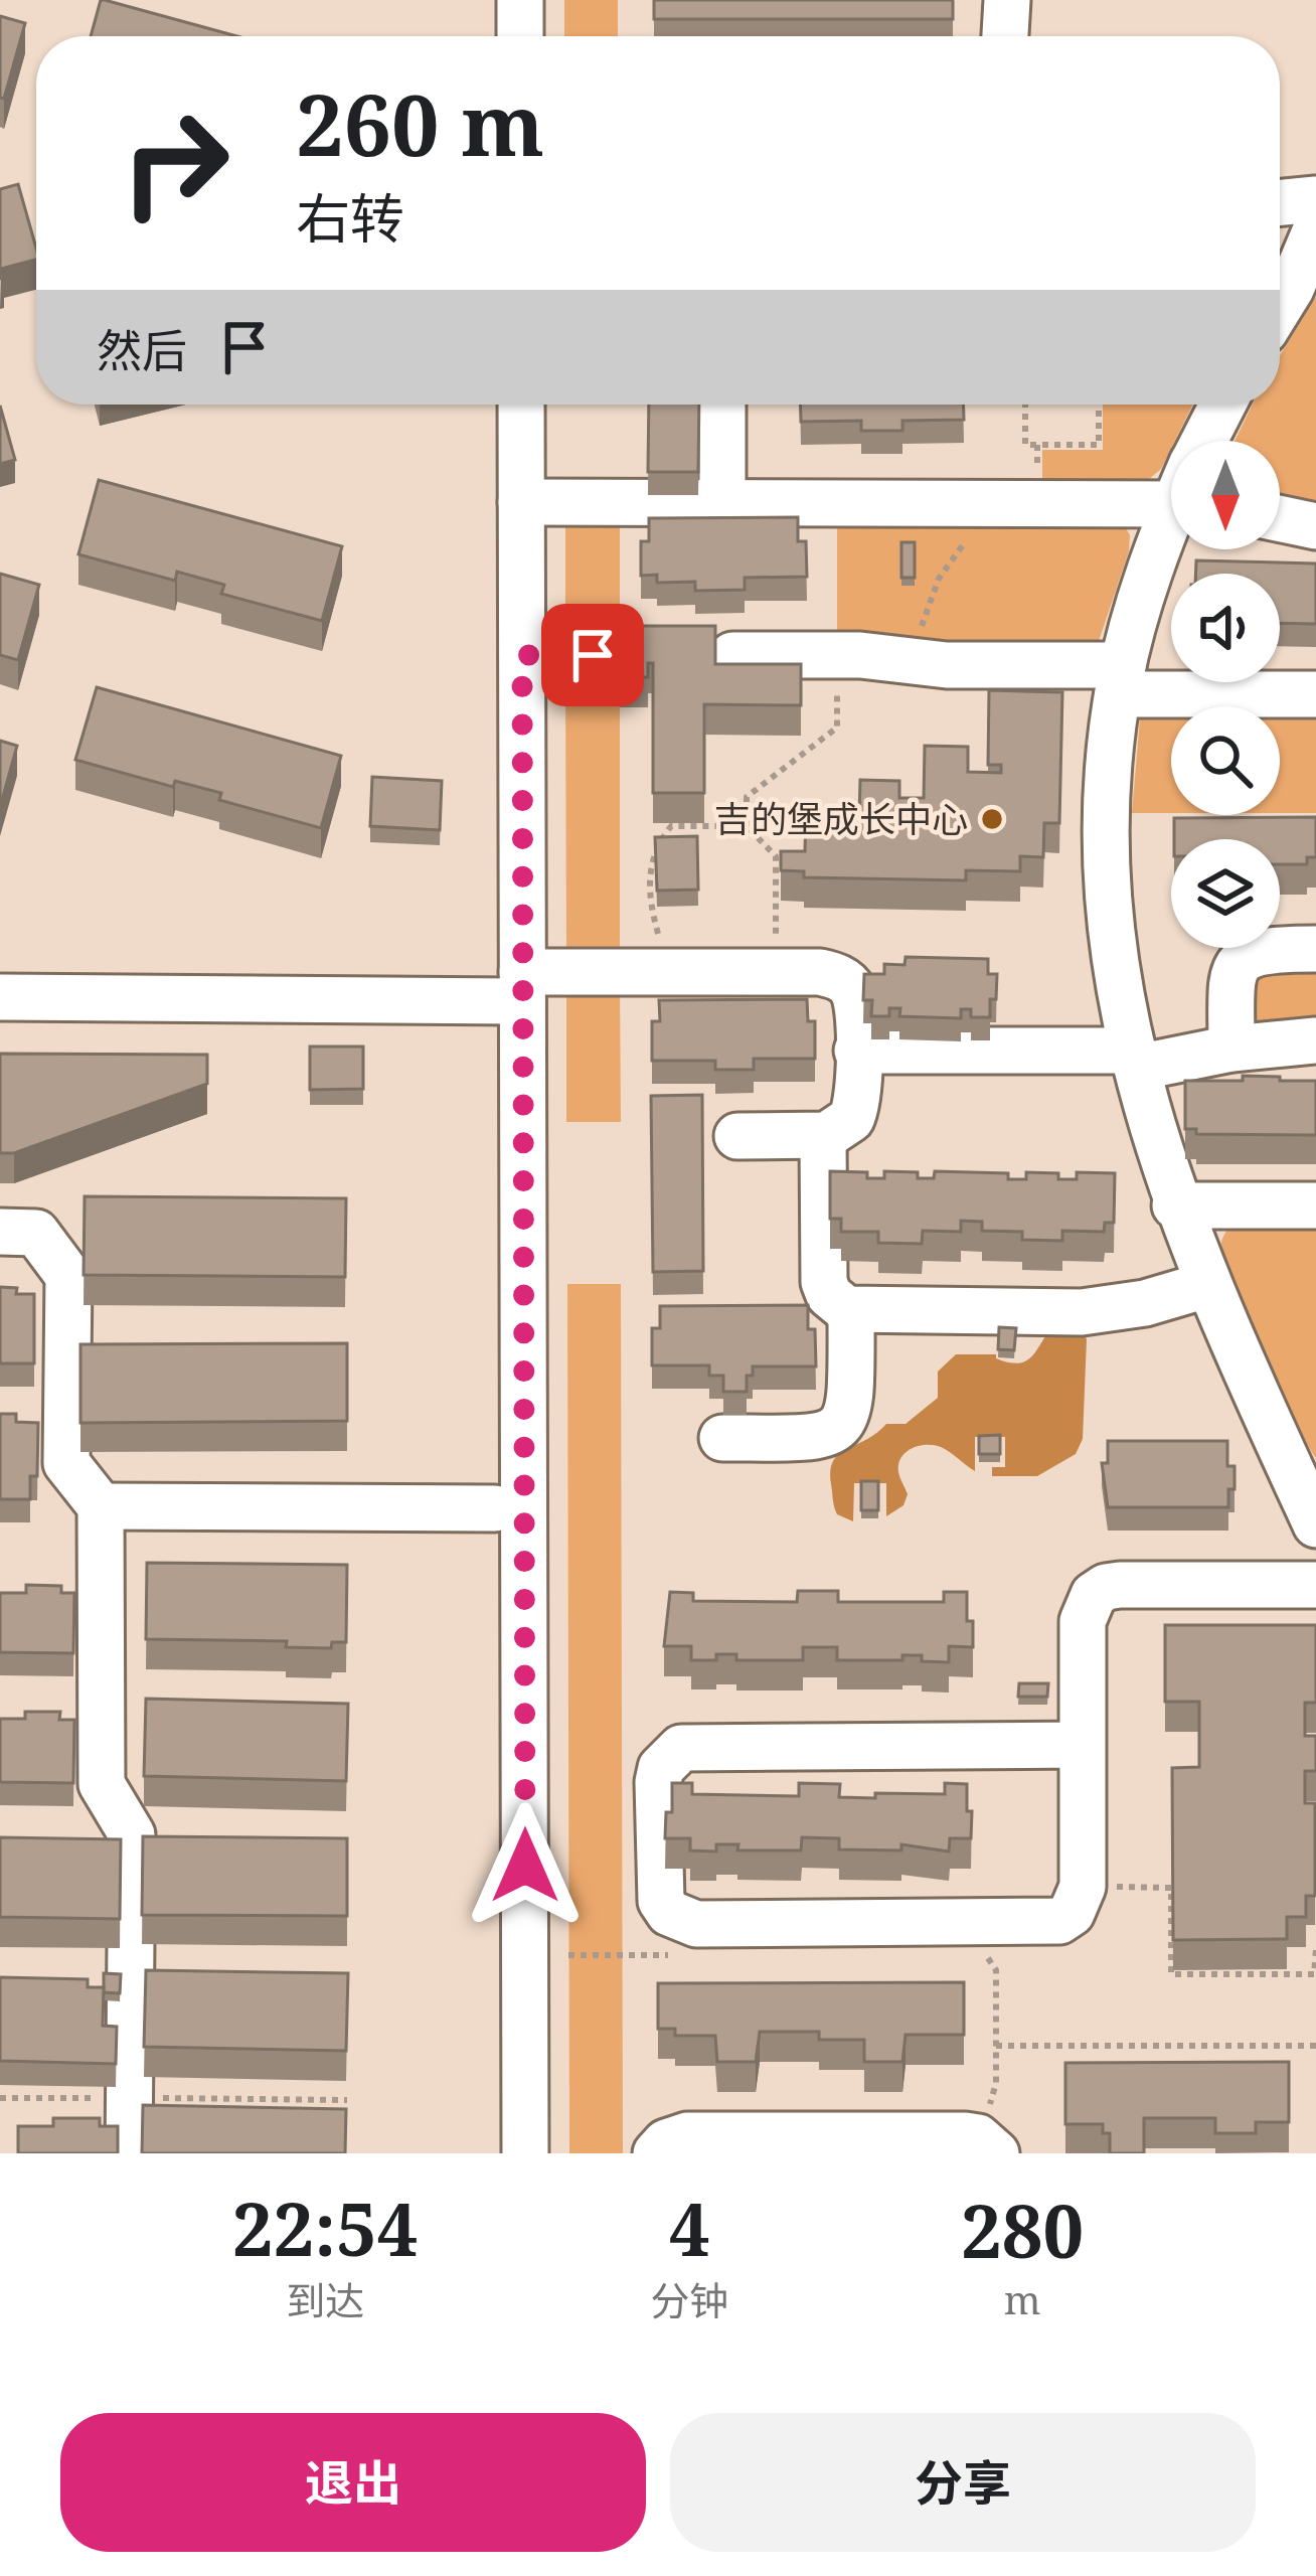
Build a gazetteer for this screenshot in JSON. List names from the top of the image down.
{
  "places": ["吉的堡成长中心"],
  "north": "bottom",
  "page": {
    "turn": ["260 m", "右转"],
    "then": "然后",
    "eta": [
      "22:54",
      "到达",
      "4",
      "分钟",
      "280",
      "m"
    ],
    "buttons": ["退出", "分享"]
  }
}
